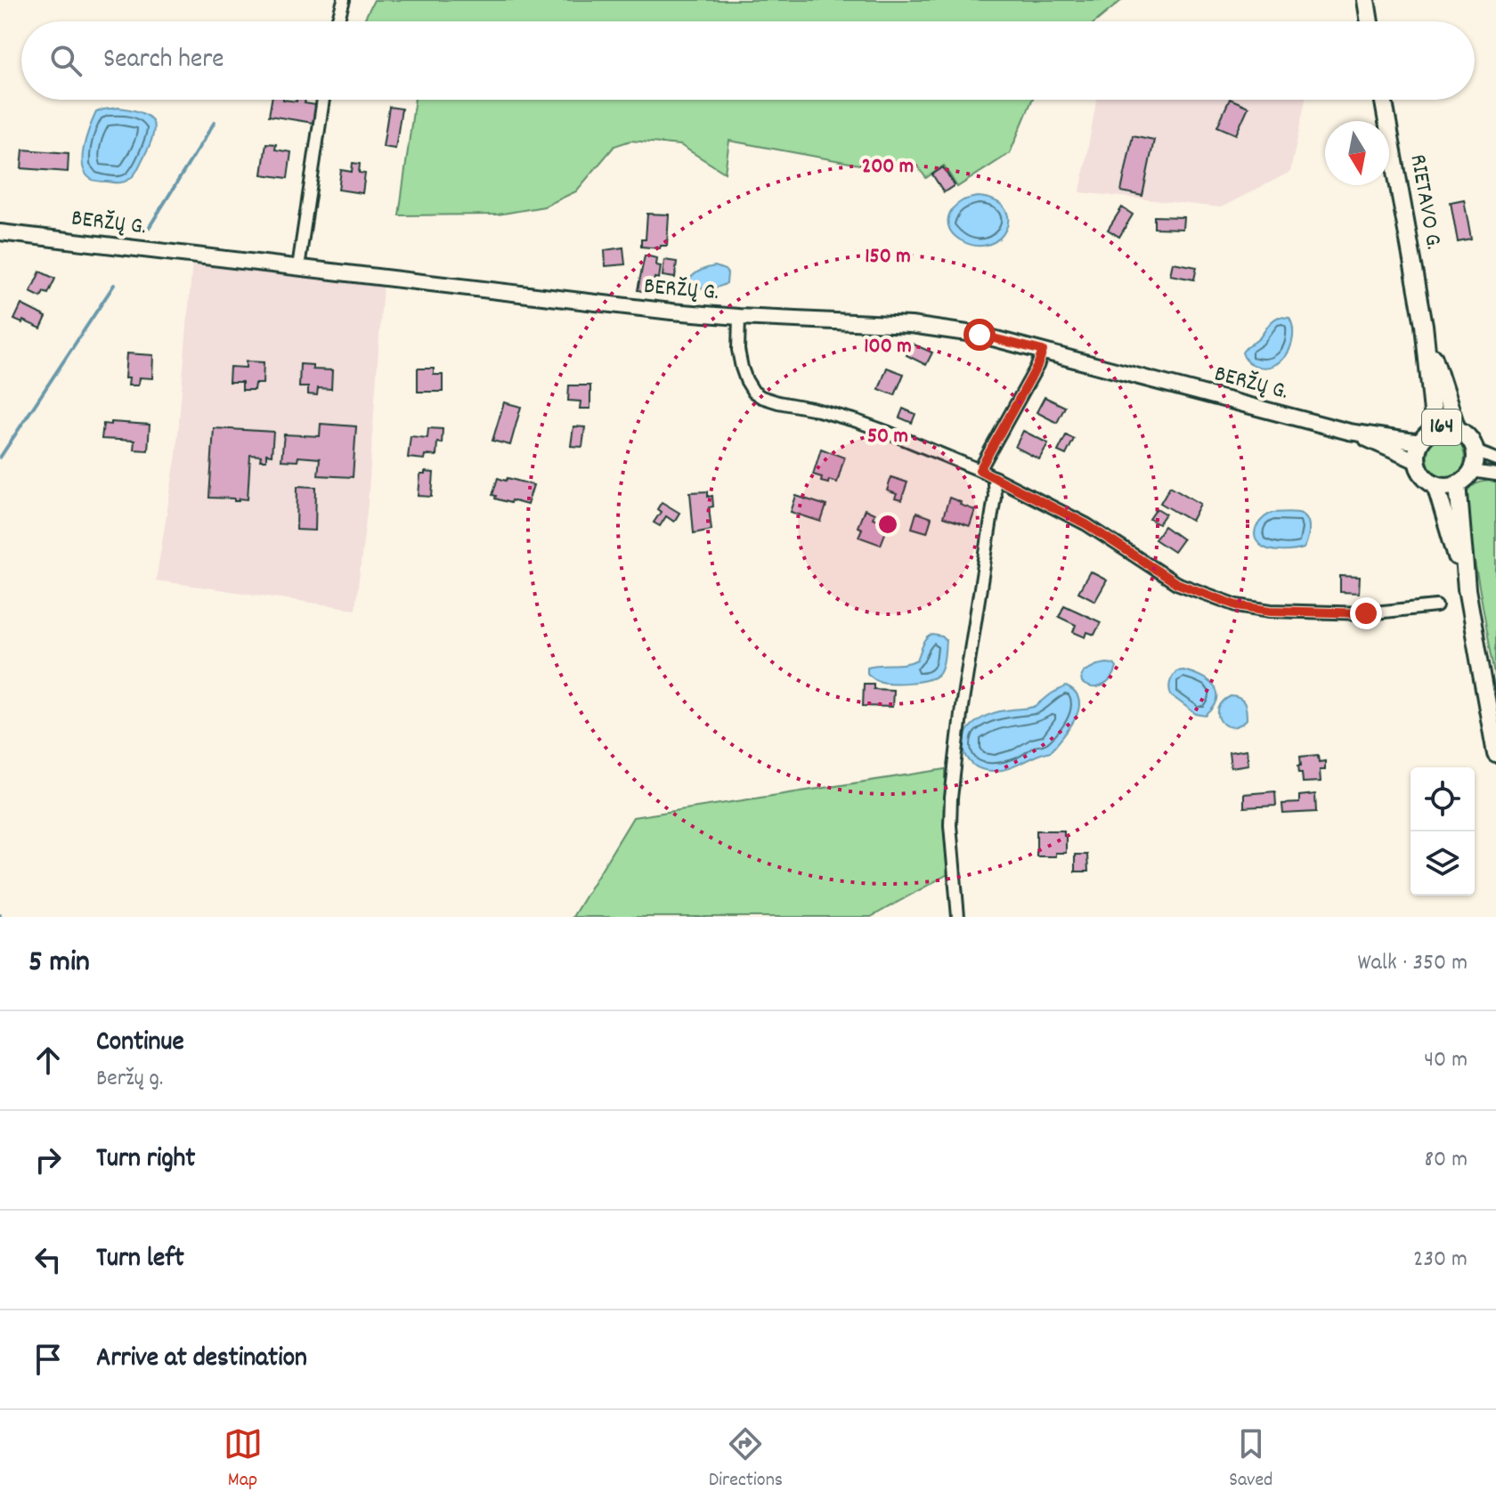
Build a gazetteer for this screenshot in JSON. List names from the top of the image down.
{
  "streets": {
    "main road": ["RIETAVO G.", "BERŽŲ G.", "164"]
  },
  "crossings": [
    ["RIETAVO G.", "164"]
  ],
  "north": "bottom",
  "page": {
    "search": "Search here",
    "heading": ["5 min", "Walk · 350 m"],
    "list": [
      ["Continue", "Beržų g.", "40 m"],
      ["Turn right", "80 m"],
      ["Turn left", "230 m"],
      "Arrive at destination"
    ],
    "nav": ["Map", "Directions", "Saved"]
  },
  "rings": [
    "200 m",
    "150 m",
    "100 m",
    "50 m"
  ]
}
